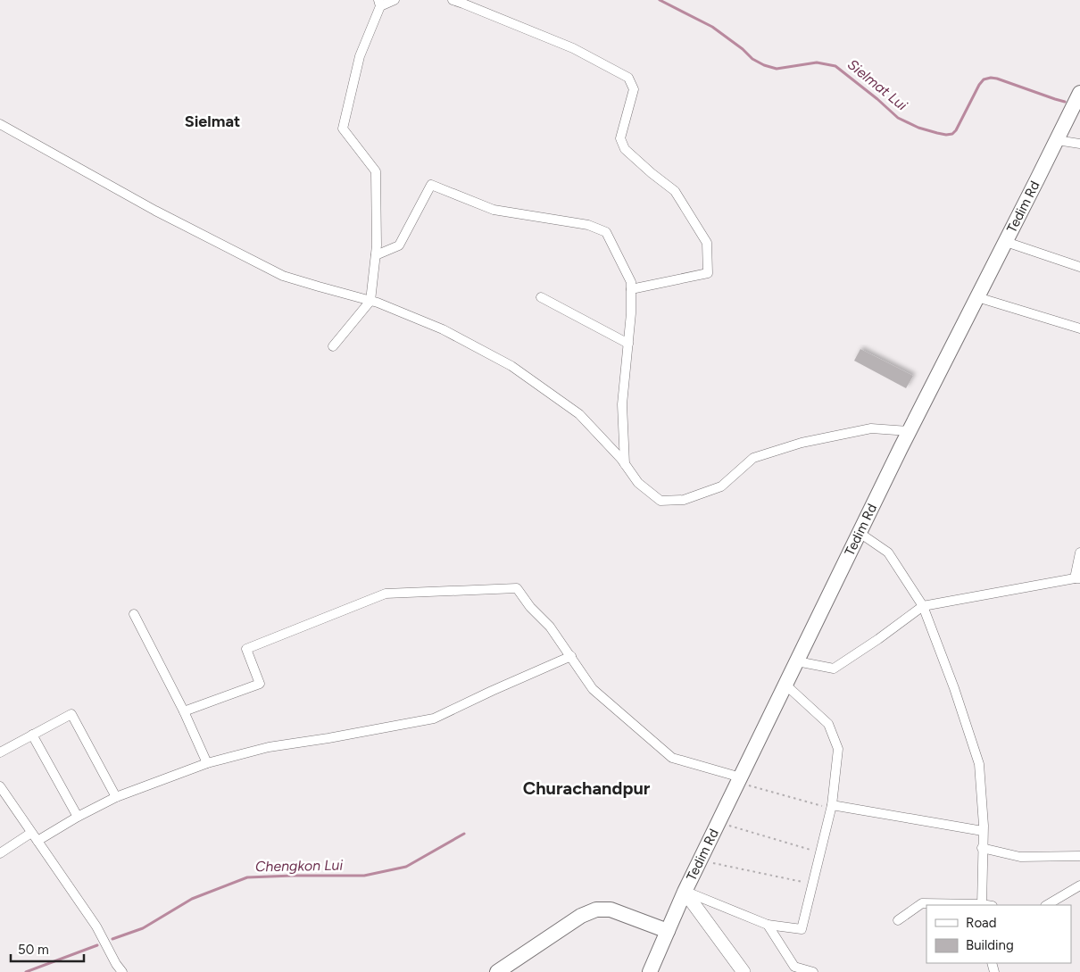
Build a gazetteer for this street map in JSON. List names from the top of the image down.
{
  "streets": {
    "highway": ["Tedim Rd"]
  },
  "districts": ["Sielmat", "Churachandpur"],
  "water": ["Sielmat Lui", "Chengkon Lui"],
  "legend": ["Road", "Building"],
  "scale_bar": "50 m"
}
